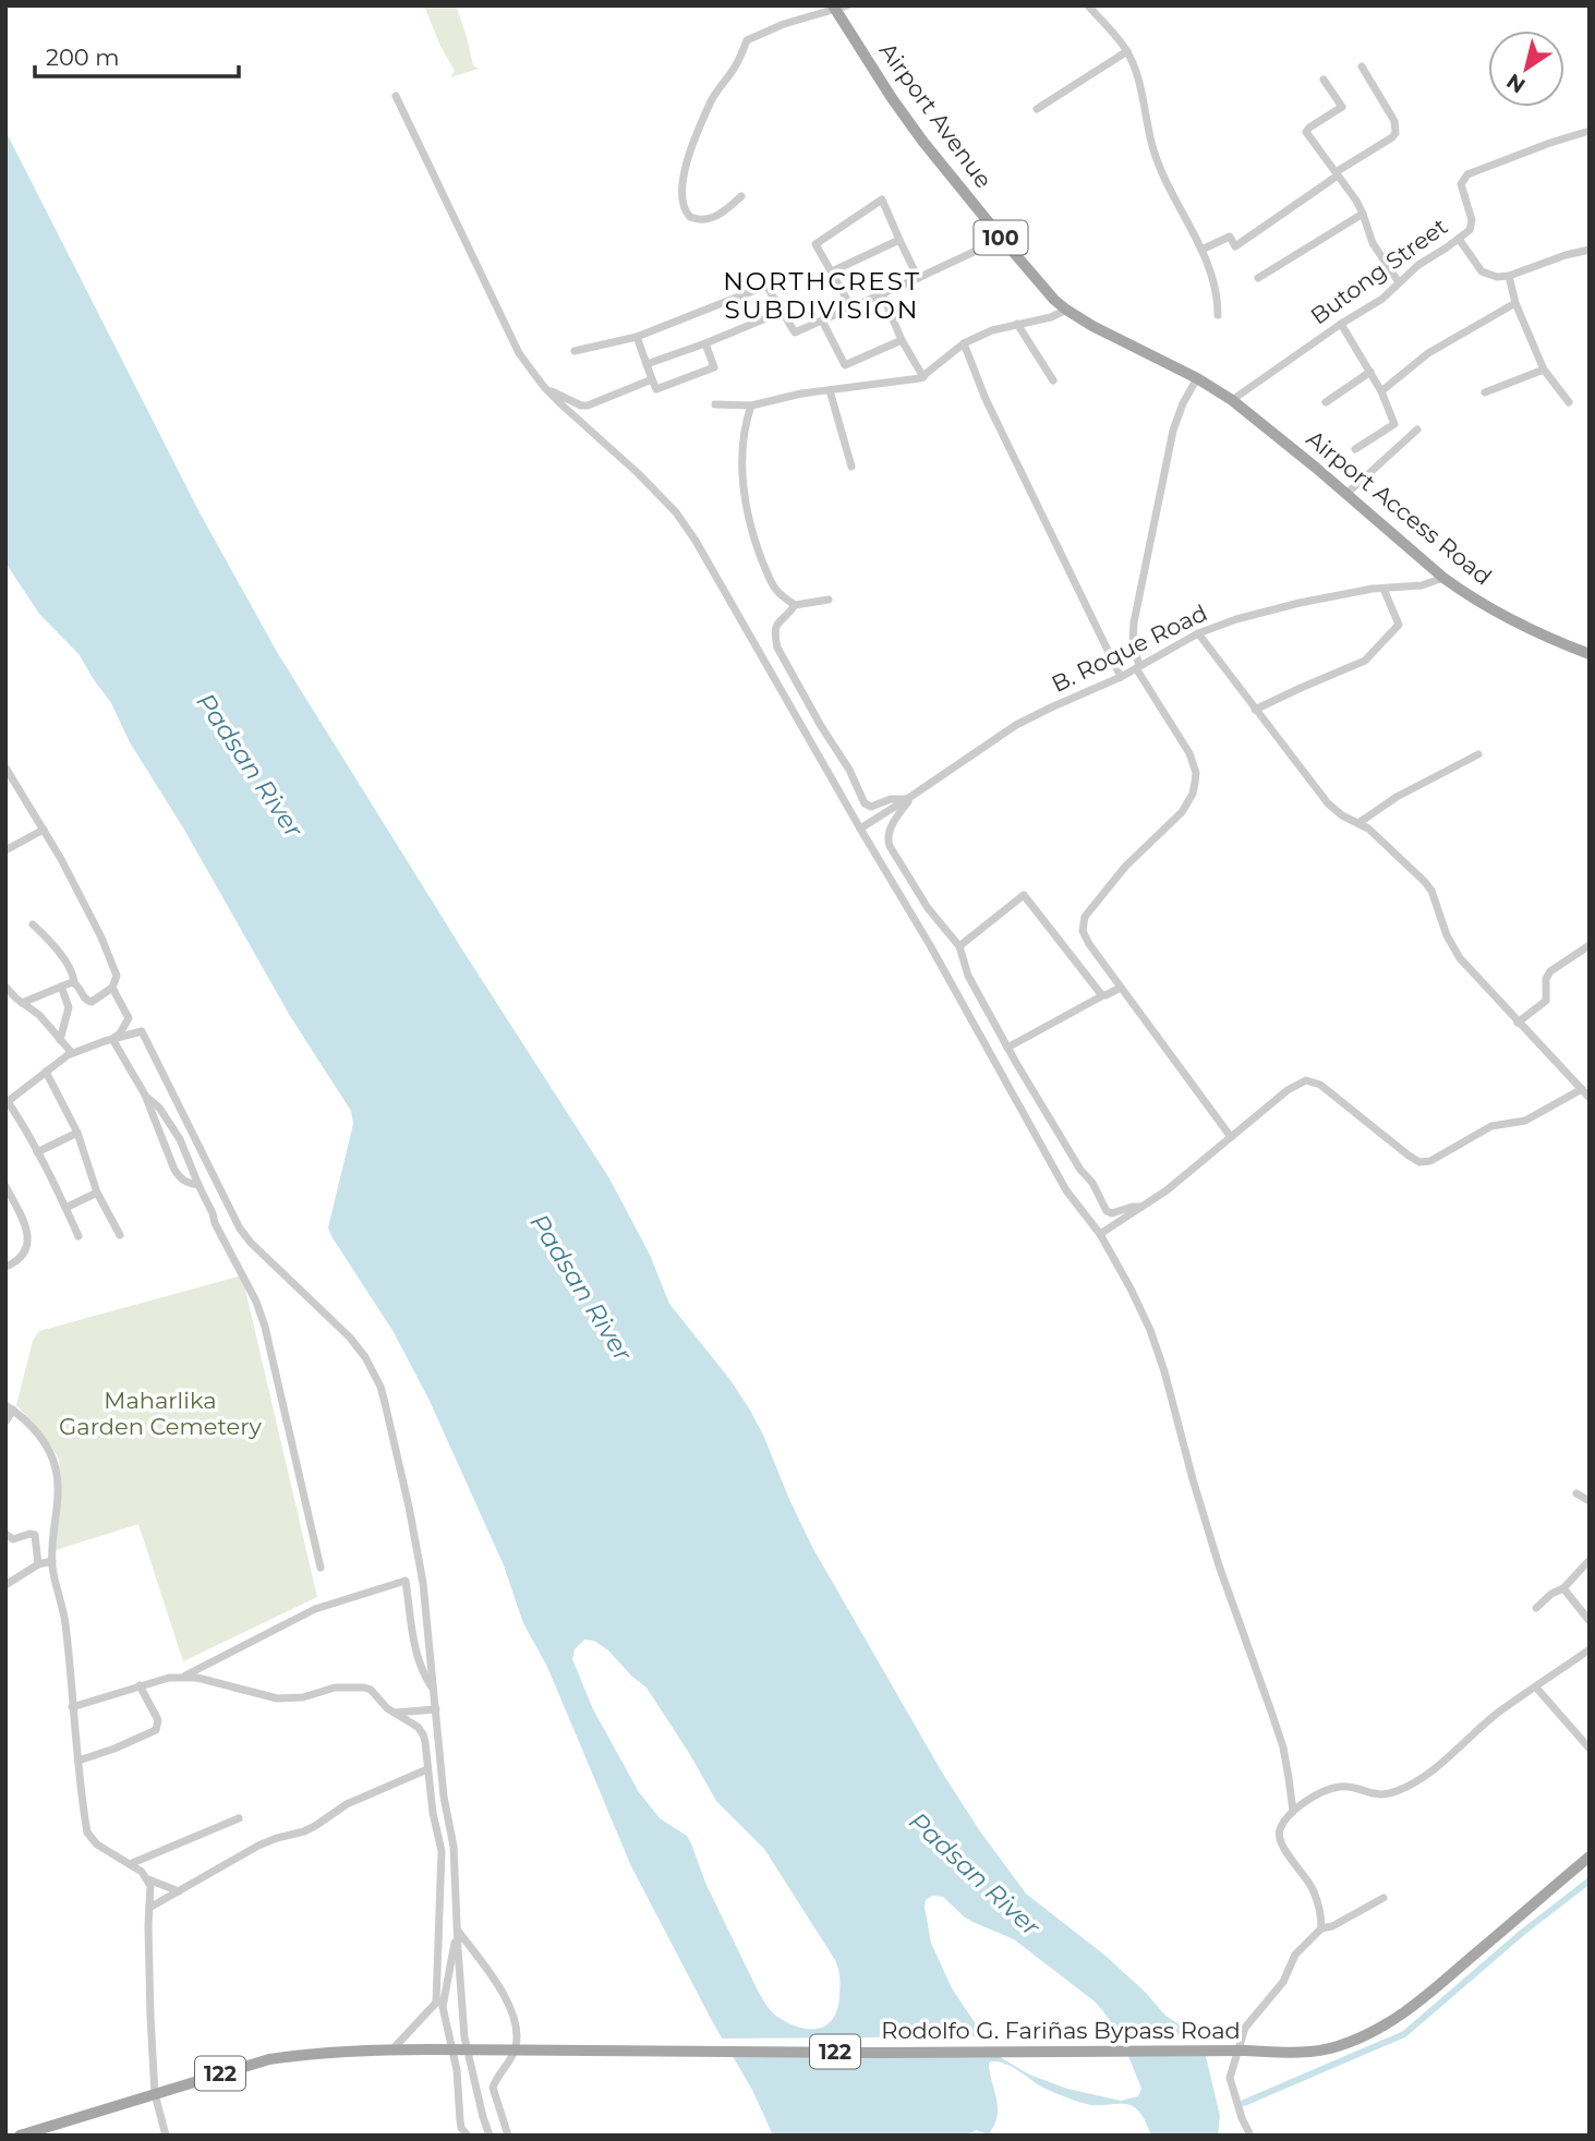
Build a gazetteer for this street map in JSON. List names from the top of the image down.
{
  "streets": {
    "main road": [
      "Airport Avenue",
      "100",
      "Airport Access Road",
      "Rodolfo G. Fariñas Bypass Road",
      "122"
    ],
    "street": ["Butong Street", "B. Roque Road"]
  },
  "crossings": [
    ["Airport Avenue", "Butong Street"],
    ["Airport Avenue", "Airport Access Road"],
    ["Butong Street", "Airport Access Road"],
    ["Airport Access Road", "B. Roque Road"]
  ],
  "districts": ["NORTHCREST SUBDIVISION"],
  "water": ["Padsan River"],
  "parks": ["Maharlika Garden Cemetery"],
  "scale_bar": "200 m",
  "north": "bottom left"
}
